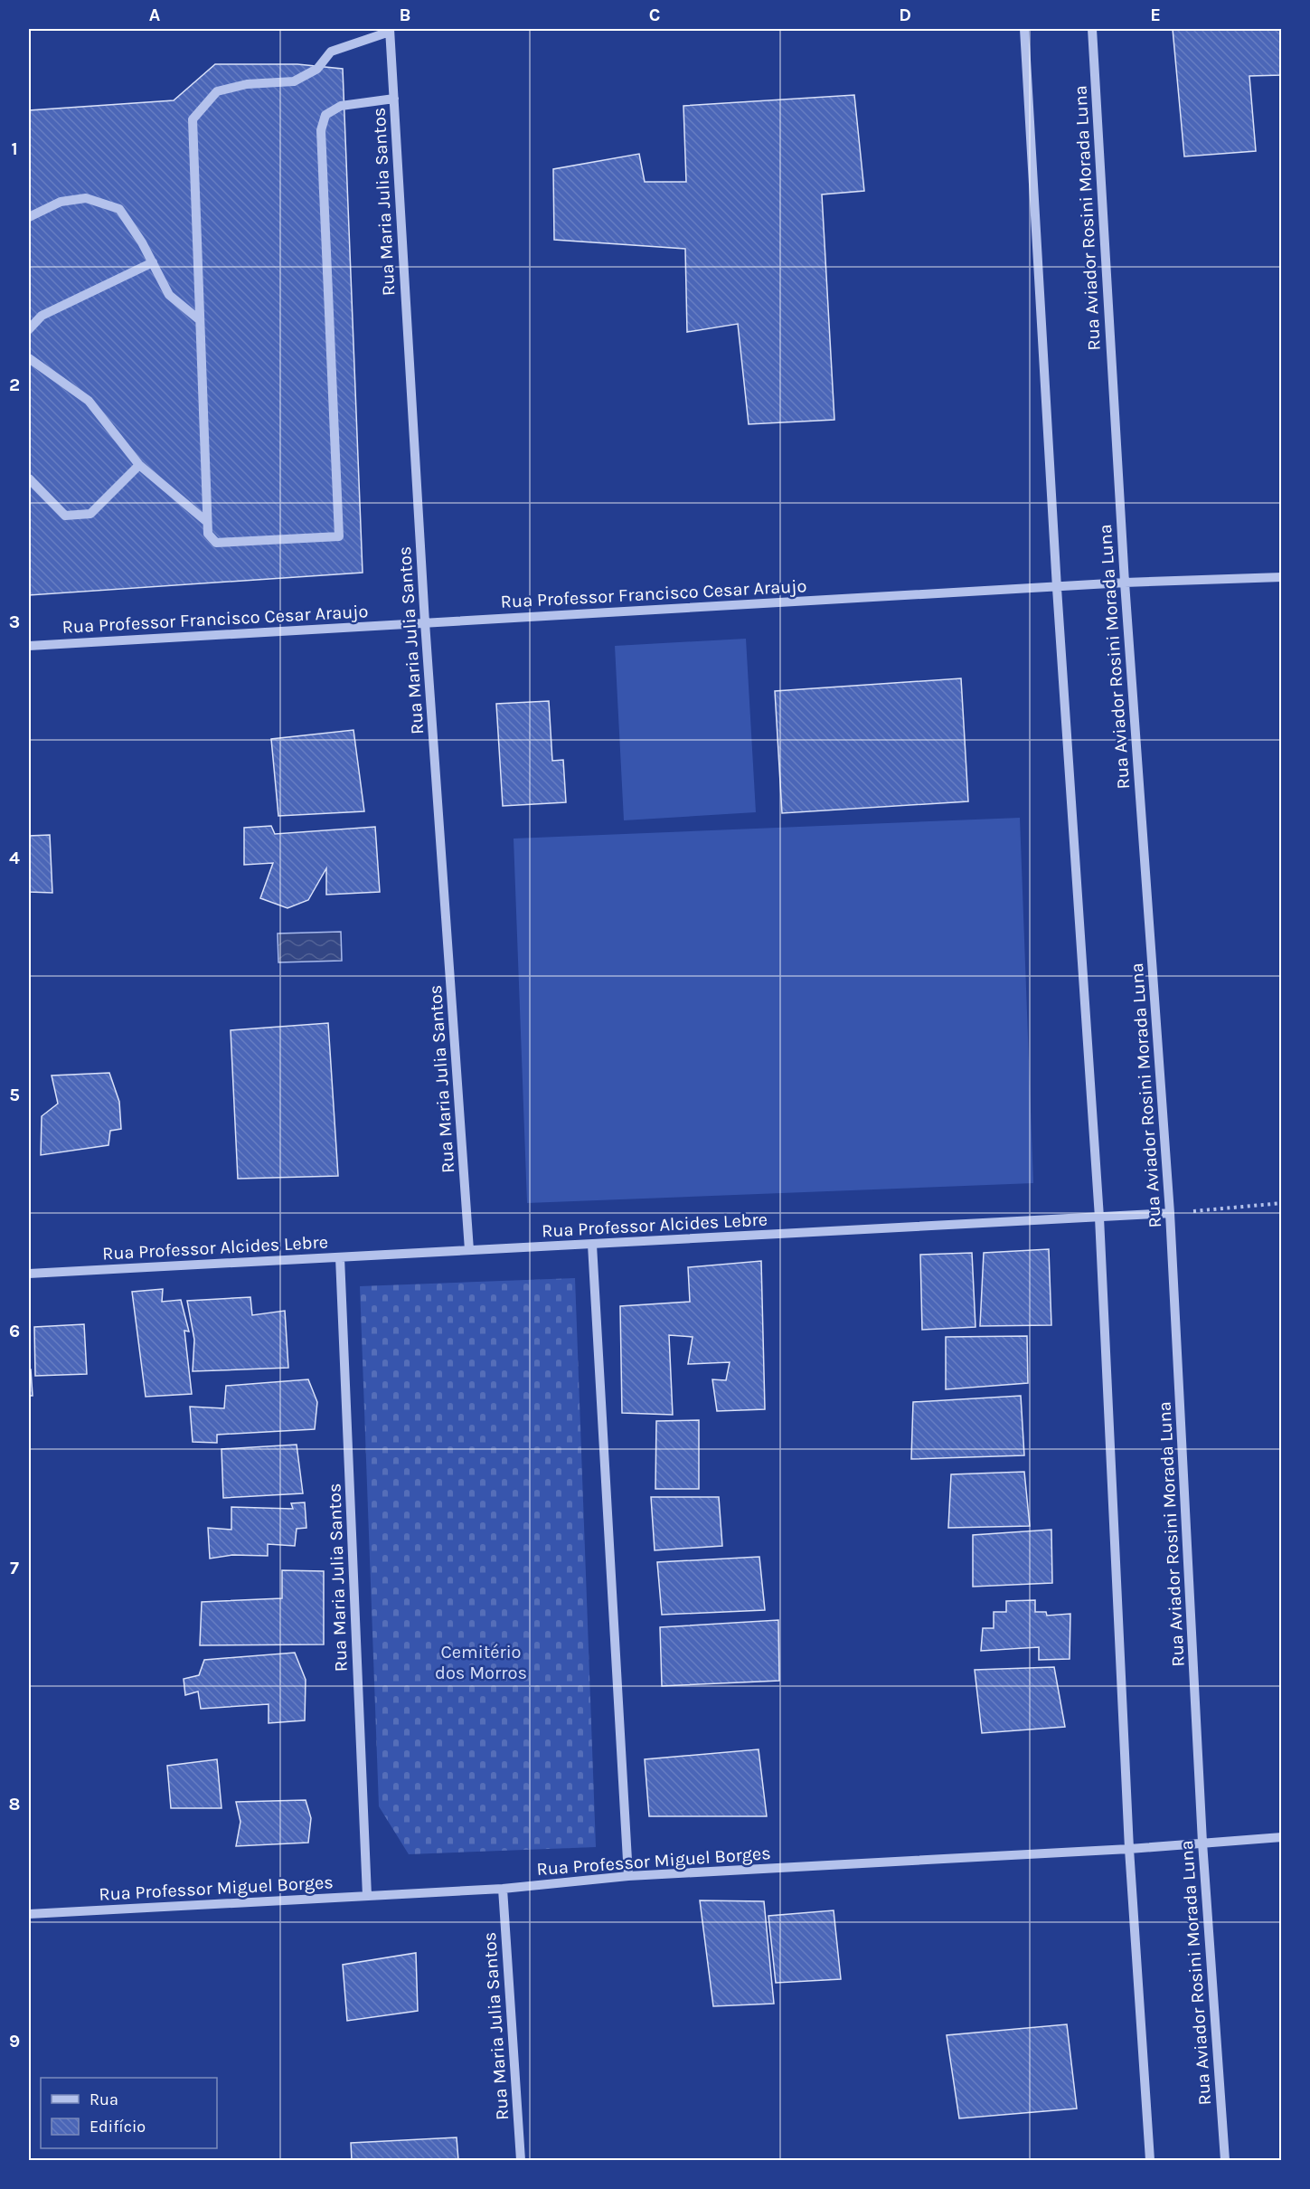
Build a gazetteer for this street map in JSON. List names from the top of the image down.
{
  "streets": {
    "street": [
      "Rua Maria Julia Santos",
      "Rua Aviador Rosini Morada Luna",
      "Rua Professor Francisco Cesar Araujo",
      "Rua Professor Alcides Lebre",
      "Rua Professor Miguel Borges"
    ]
  },
  "crossings": [
    ["Rua Maria Julia Santos", "Rua Professor Francisco Cesar Araujo"],
    ["Rua Maria Julia Santos", "Rua Professor Alcides Lebre"],
    ["Rua Maria Julia Santos", "Rua Professor Miguel Borges"],
    ["Rua Aviador Rosini Morada Luna", "Rua Professor Francisco Cesar Araujo"],
    ["Rua Aviador Rosini Morada Luna", "Rua Professor Alcides Lebre"],
    ["Rua Aviador Rosini Morada Luna", "Rua Professor Miguel Borges"]
  ],
  "parks": ["Cemitério dos Morros"],
  "legend": ["Rua", "Edifício"],
  "grid": {
    "columns": [
      "A",
      "B",
      "C",
      "D",
      "E"
    ],
    "rows": [
      "1",
      "2",
      "3",
      "4",
      "5",
      "6",
      "7",
      "8",
      "9"
    ]
  }
}
